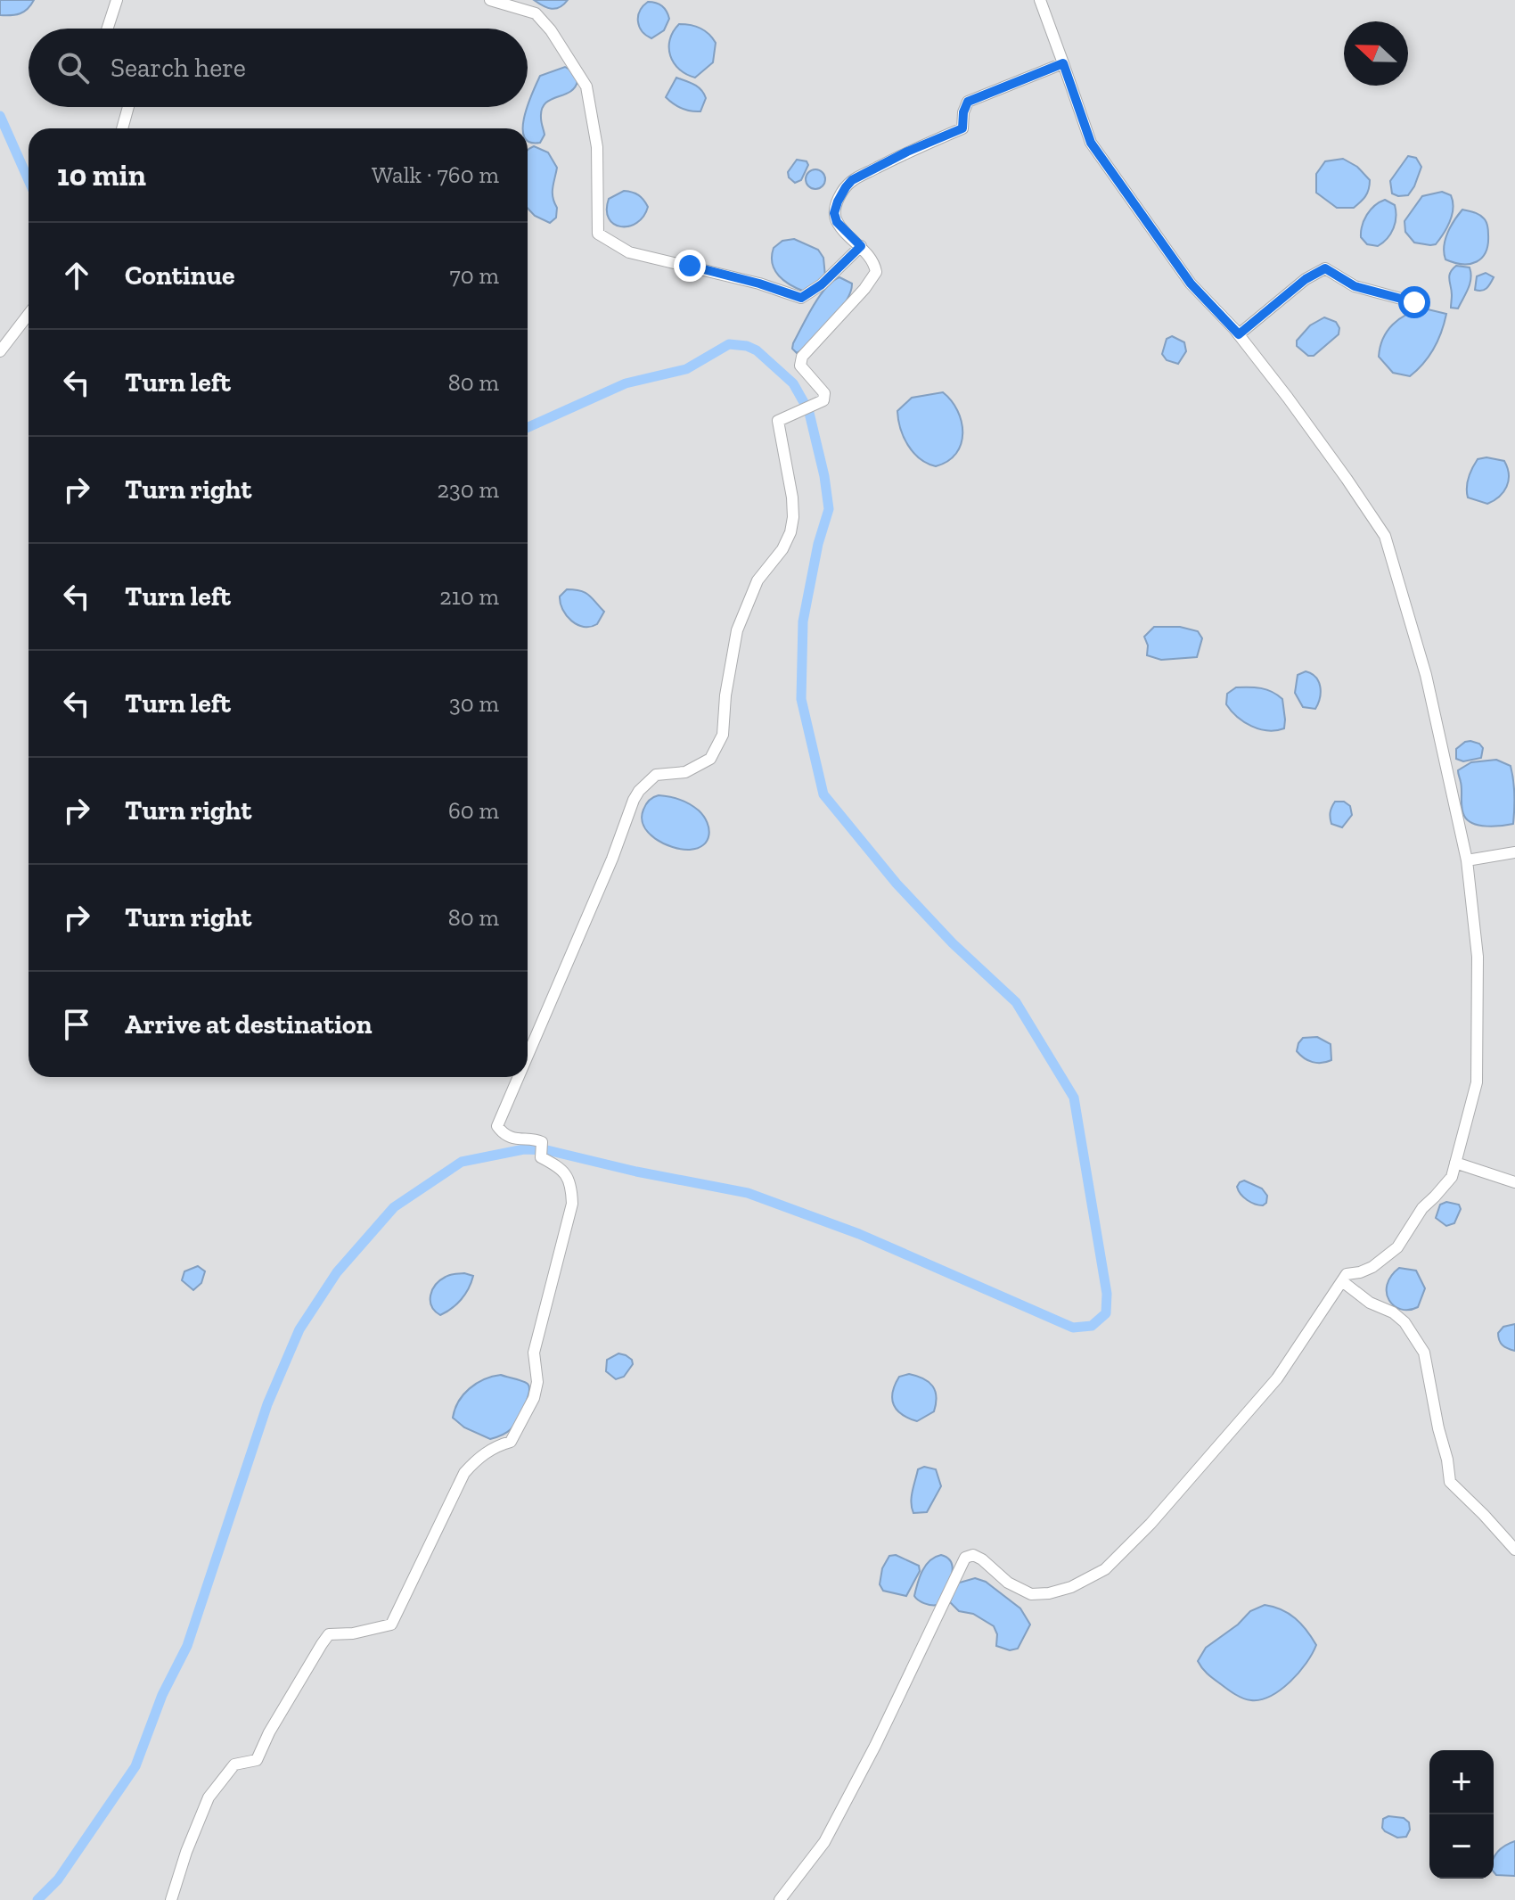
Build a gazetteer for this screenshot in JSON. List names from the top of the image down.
{
  "north": "left",
  "page": {
    "search": "Search here",
    "heading": ["10 min", "Walk · 760 m"],
    "list": [
      ["Continue", "70 m"],
      ["Turn left", "80 m"],
      ["Turn right", "230 m"],
      ["Turn left", "210 m"],
      ["Turn left", "30 m"],
      ["Turn right", "60 m"],
      ["Turn right", "80 m"],
      "Arrive at destination"
    ],
    "map_buttons": ["+", "−"]
  }
}
